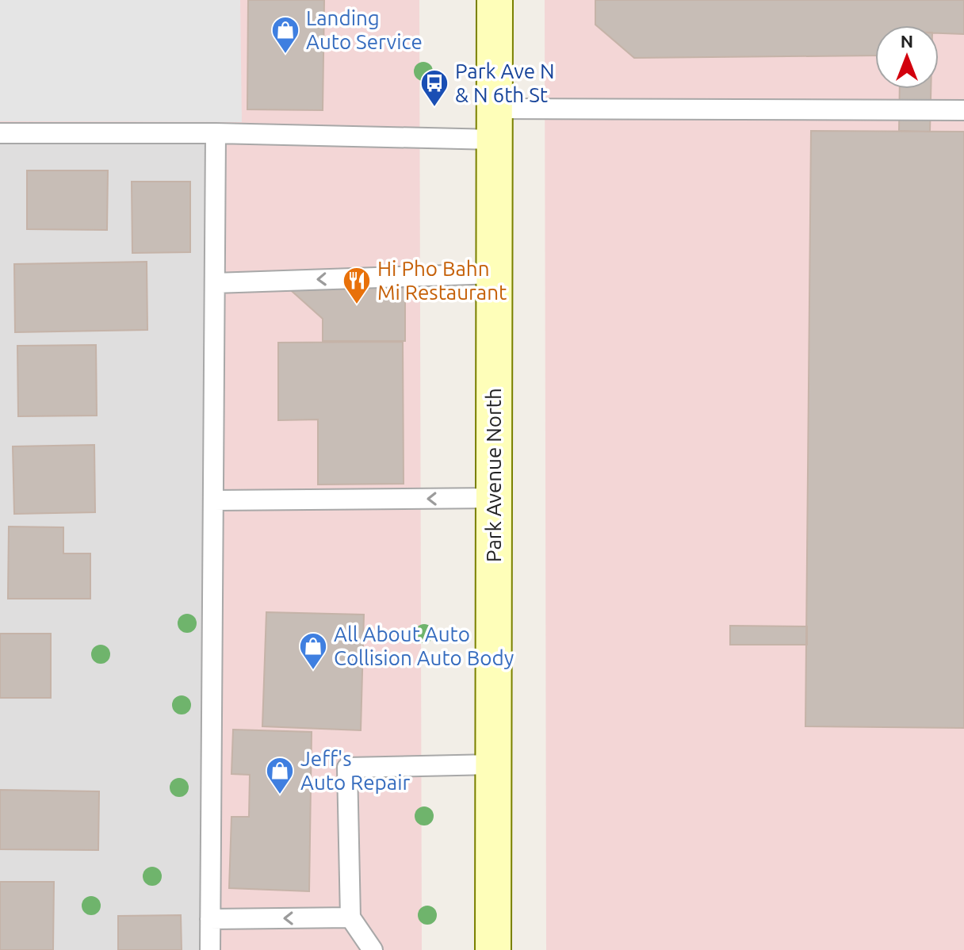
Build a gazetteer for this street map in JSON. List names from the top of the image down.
{
  "streets": {
    "street": ["Park Avenue North"]
  },
  "places": {
    "shop": ["Landing Auto Service", "All About Auto Collision Auto Body", "Jeff's Auto Repair"],
    "bus stop": ["Park Ave N & N 6th St"],
    "restaurant": ["Hi Pho Bahn Mi Restaurant"]
  },
  "north": "top"
}
